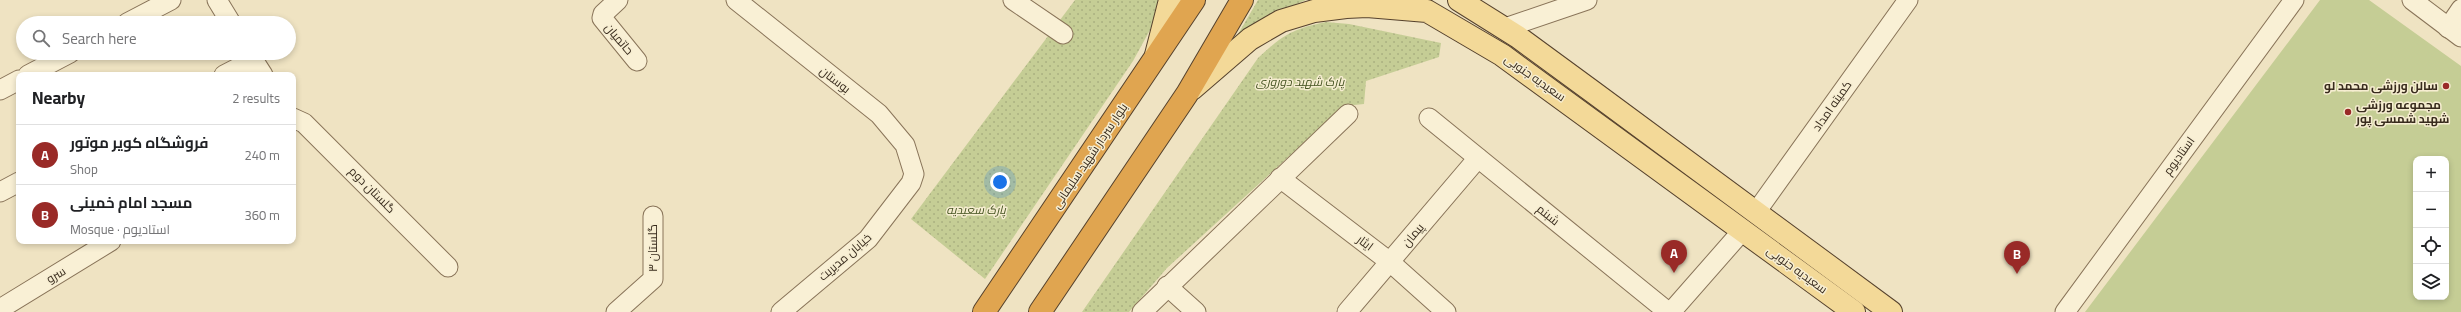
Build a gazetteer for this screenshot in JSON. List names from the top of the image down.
{
  "streets": {
    "highway": ["بلوار سردار شهید سلیمانی"],
    "main road": ["سعیدیه جنوبی"],
    "street": [
      "حاتمیان",
      "بوستان",
      "کمیته امداد",
      "استادیوم",
      "گلستان دوم",
      "شبنم",
      "پیمان",
      "ایثار",
      "گلستان ۳",
      "خیابان مدیریت",
      "سرو"
    ]
  },
  "crossings": [
    ["سعیدیه جنوبی", "کمیته امداد"],
    ["بوستان", "خیابان مدیریت"],
    ["شبنم", "پیمان"],
    ["پیمان", "ایثار"]
  ],
  "parks": ["پارک شهید دوروزی", "پارک سعیدیه"],
  "places": ["سالن ورزشی محمد لو", "مجموعه ورزشی شهید شمسی پور"],
  "page": {
    "search": "Search here",
    "heading": ["Nearby", "2 results"],
    "list": [
      {
        "mark": "A",
        "name": "فروشگاه کویر موتور",
        "note": "Shop",
        "value": "240 m"
      },
      {
        "mark": "B",
        "name": "مسجد امام خمینی",
        "note": "Mosque · استادیوم",
        "value": "360 m"
      }
    ],
    "map_buttons": ["+", "−"],
    "pins": ["A", "B"]
  }
}
